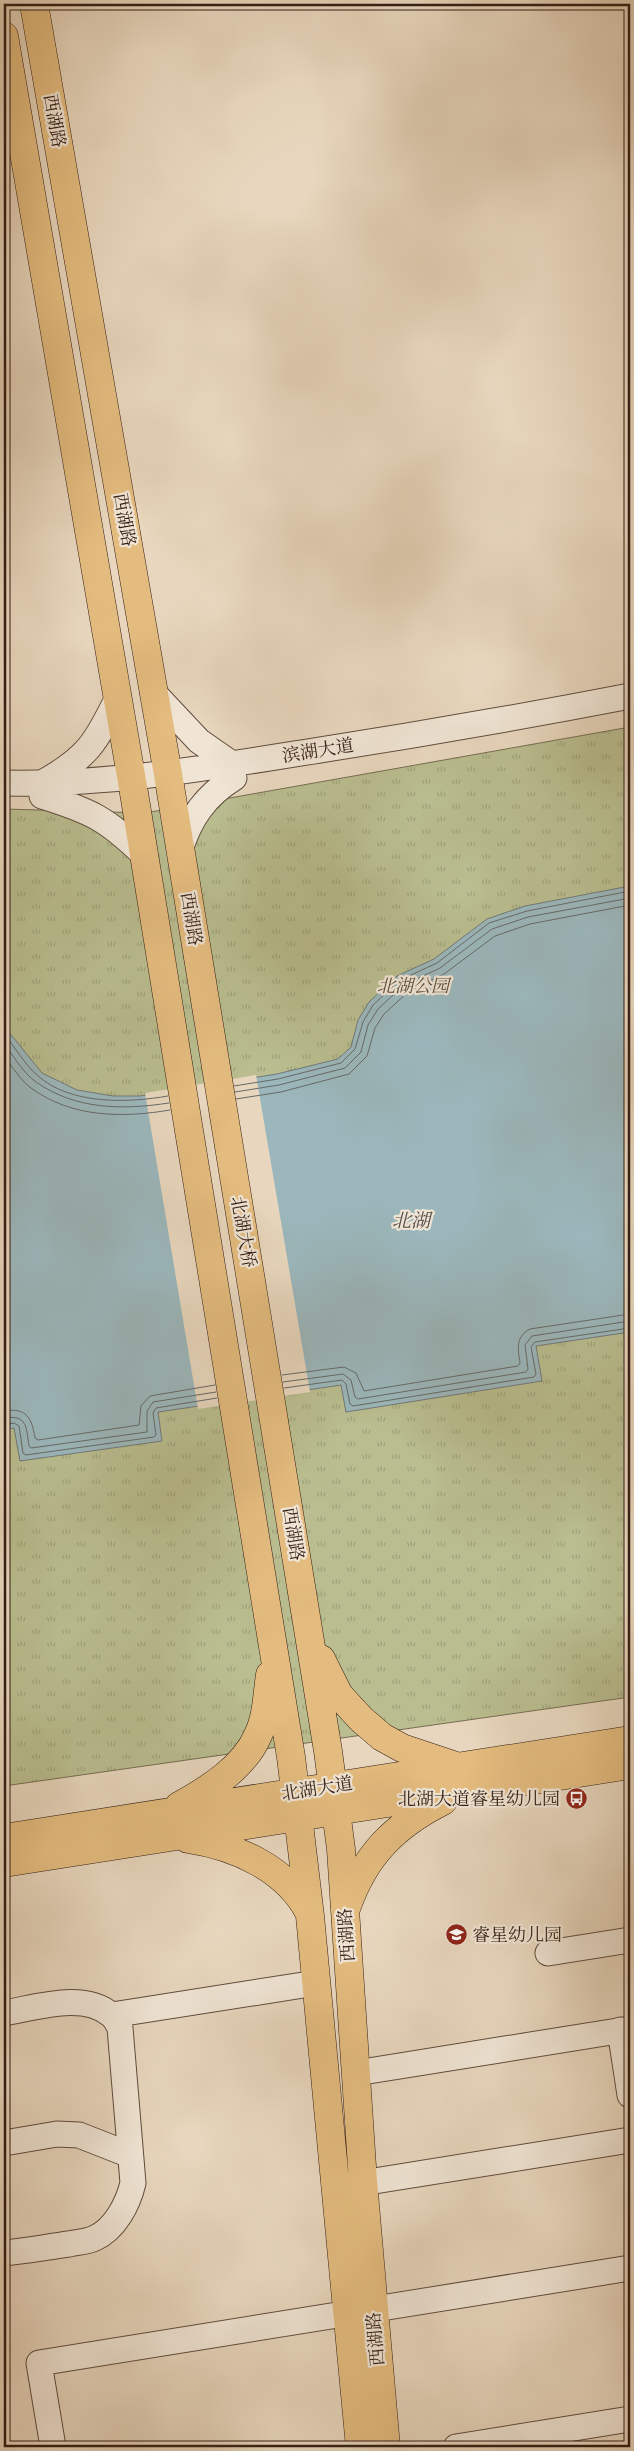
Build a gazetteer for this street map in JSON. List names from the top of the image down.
{
  "streets": {
    "main road": ["西湖路", "北湖大桥", "北湖大道"],
    "street": ["滨湖大道"]
  },
  "crossings": [
    ["西湖路", "滨湖大道"],
    ["西湖路", "北湖大桥"],
    ["西湖路", "北湖大道"]
  ],
  "water": ["北湖"],
  "parks": ["北湖公园"],
  "places": {
    "bus stop": ["北湖大道睿星幼儿园"],
    "school or university": ["睿星幼儿园"]
  }
}
